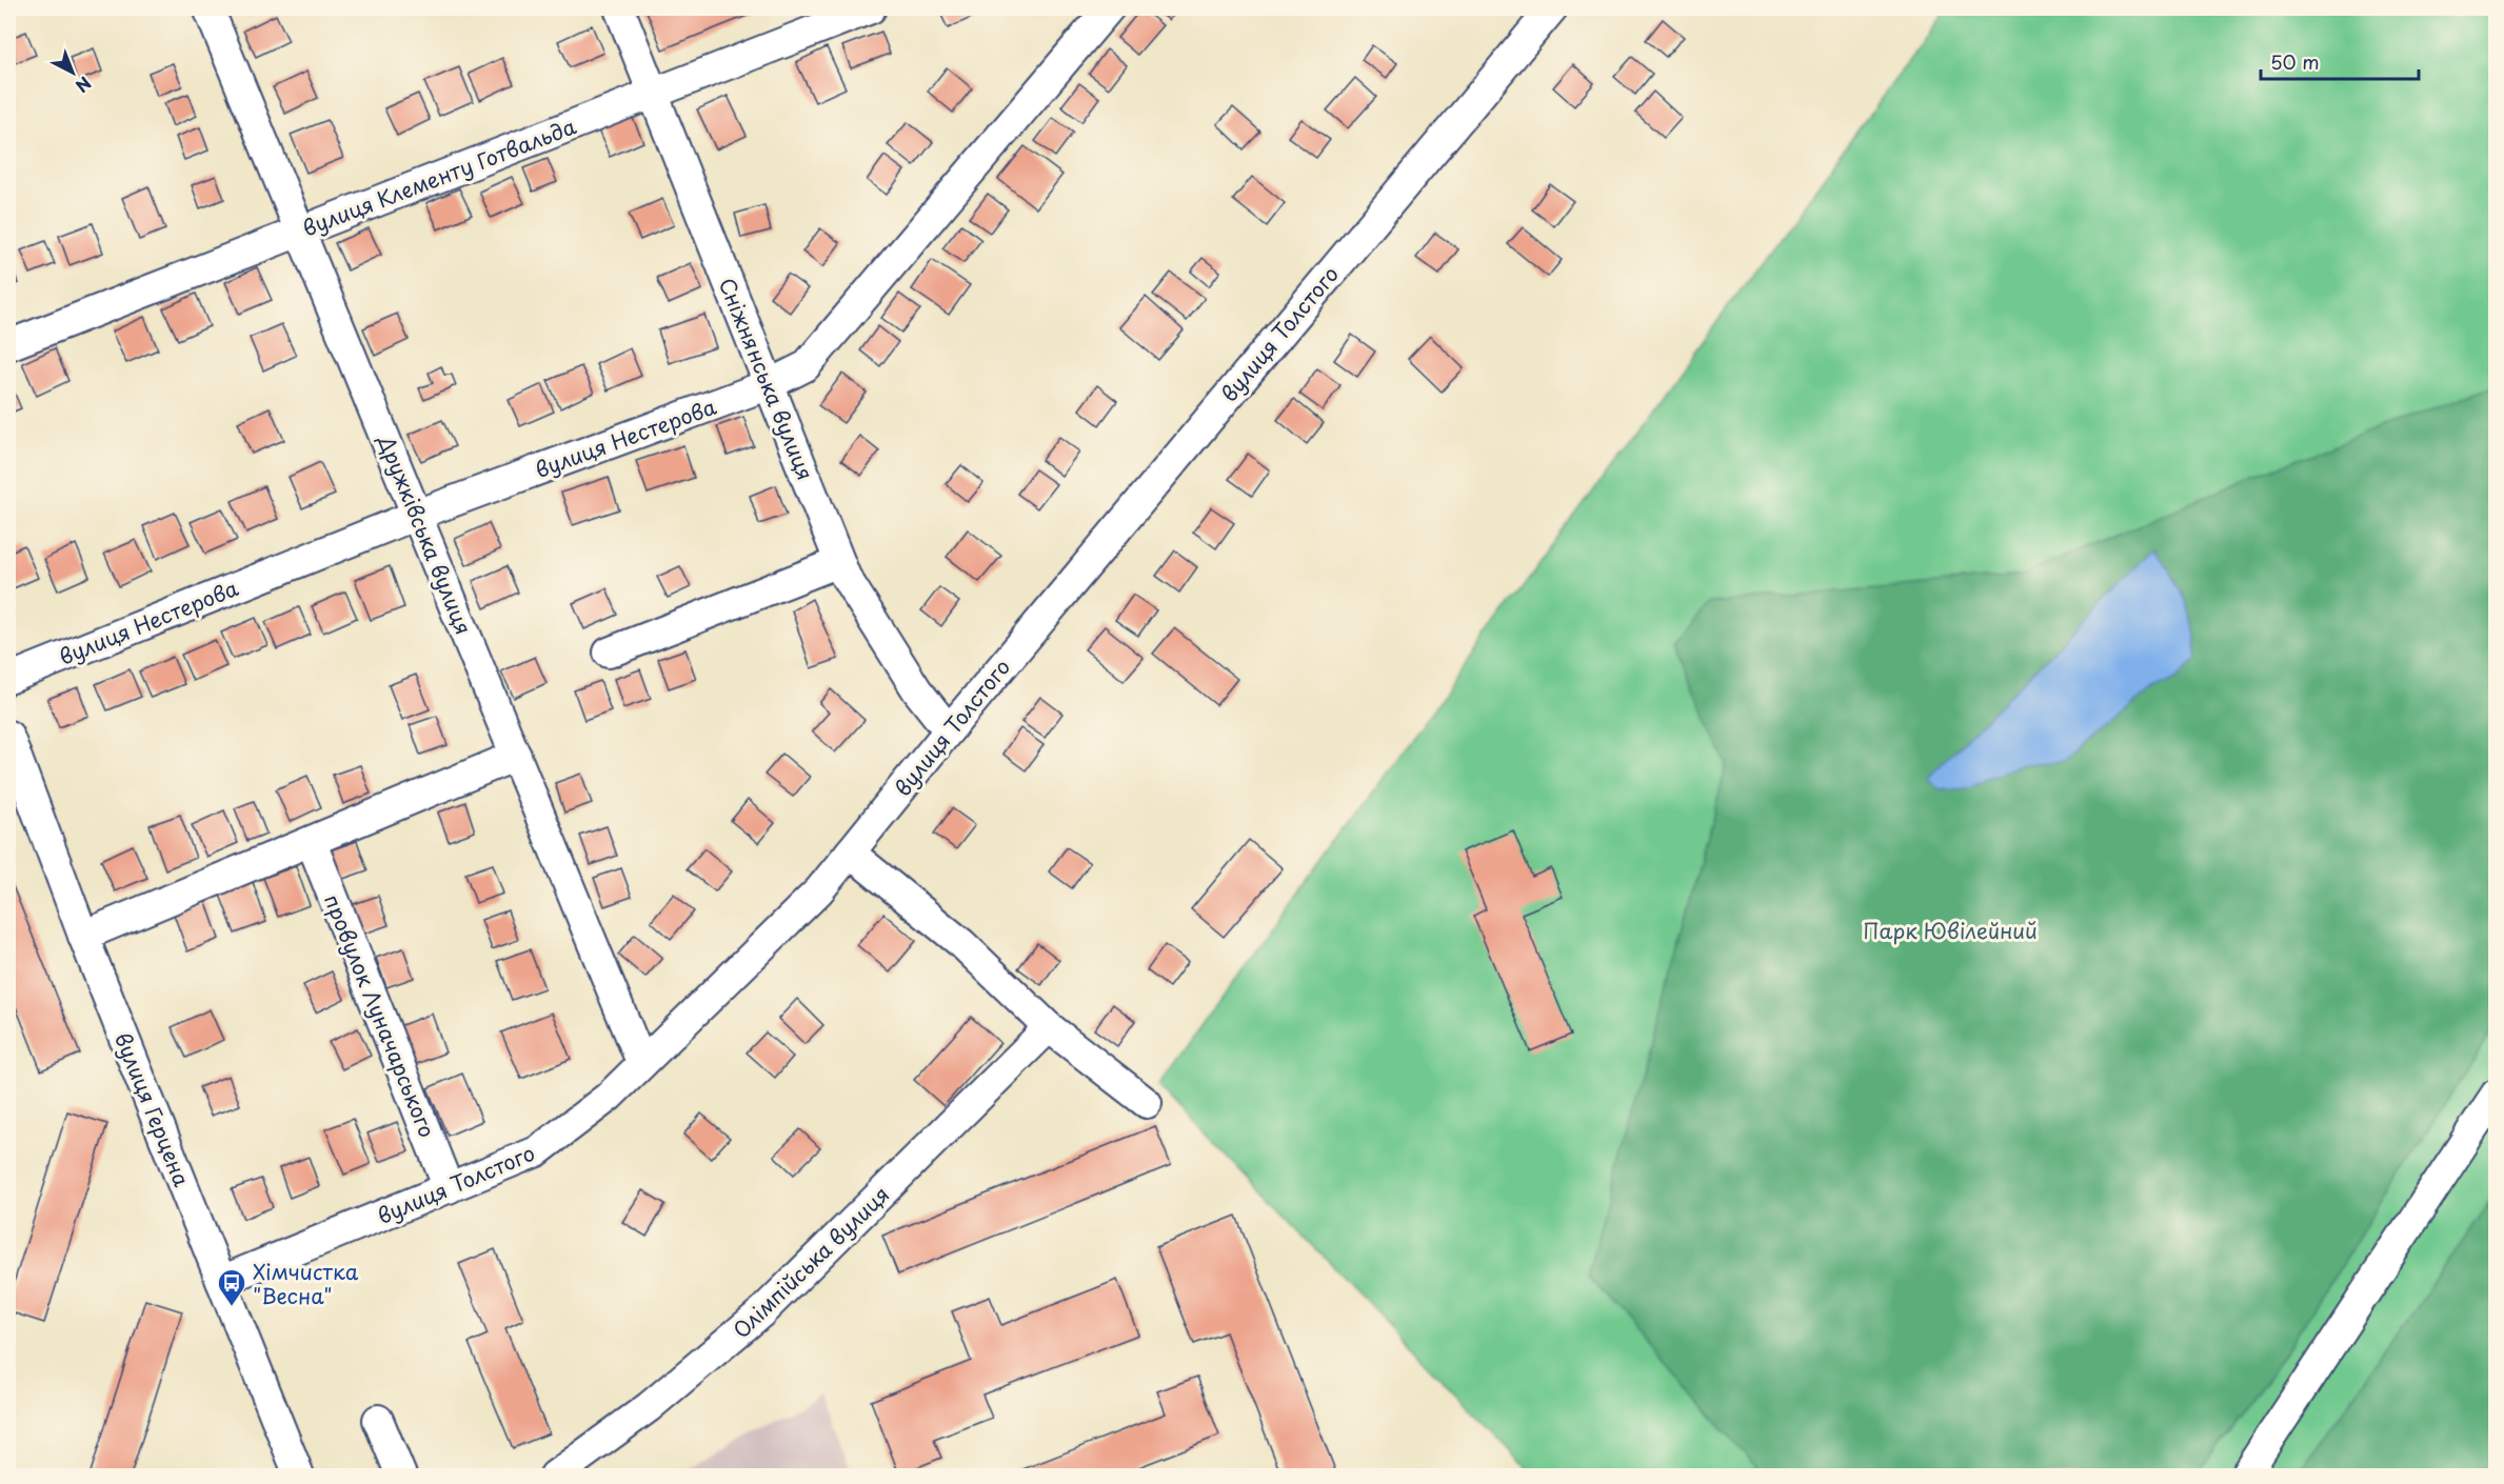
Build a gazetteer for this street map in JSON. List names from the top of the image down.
{
  "streets": {
    "street": [
      "вулиця Клементу Готвальда",
      "вулиця Толстого",
      "Сніжнянська вулиця",
      "вулиця Нестерова",
      "Дружківська вулиця",
      "провулок Луначарського",
      "вулиця Герцена",
      "Олімпійська вулиця"
    ]
  },
  "crossings": [
    ["вулиця Клементу Готвальда", "Сніжнянська вулиця"],
    ["вулиця Клементу Готвальда", "Дружківська вулиця"],
    ["вулиця Толстого", "Сніжнянська вулиця"],
    ["вулиця Толстого", "Дружківська вулиця"],
    ["вулиця Толстого", "провулок Луначарського"],
    ["вулиця Толстого", "вулиця Герцена"],
    ["Сніжнянська вулиця", "вулиця Нестерова"],
    ["вулиця Нестерова", "Дружківська вулиця"]
  ],
  "parks": ["Парк Ювілейний"],
  "places": {
    "bus stop": ["Хімчистка \"Весна\""]
  },
  "scale_bar": "50 m",
  "north": "bottom right"
}
